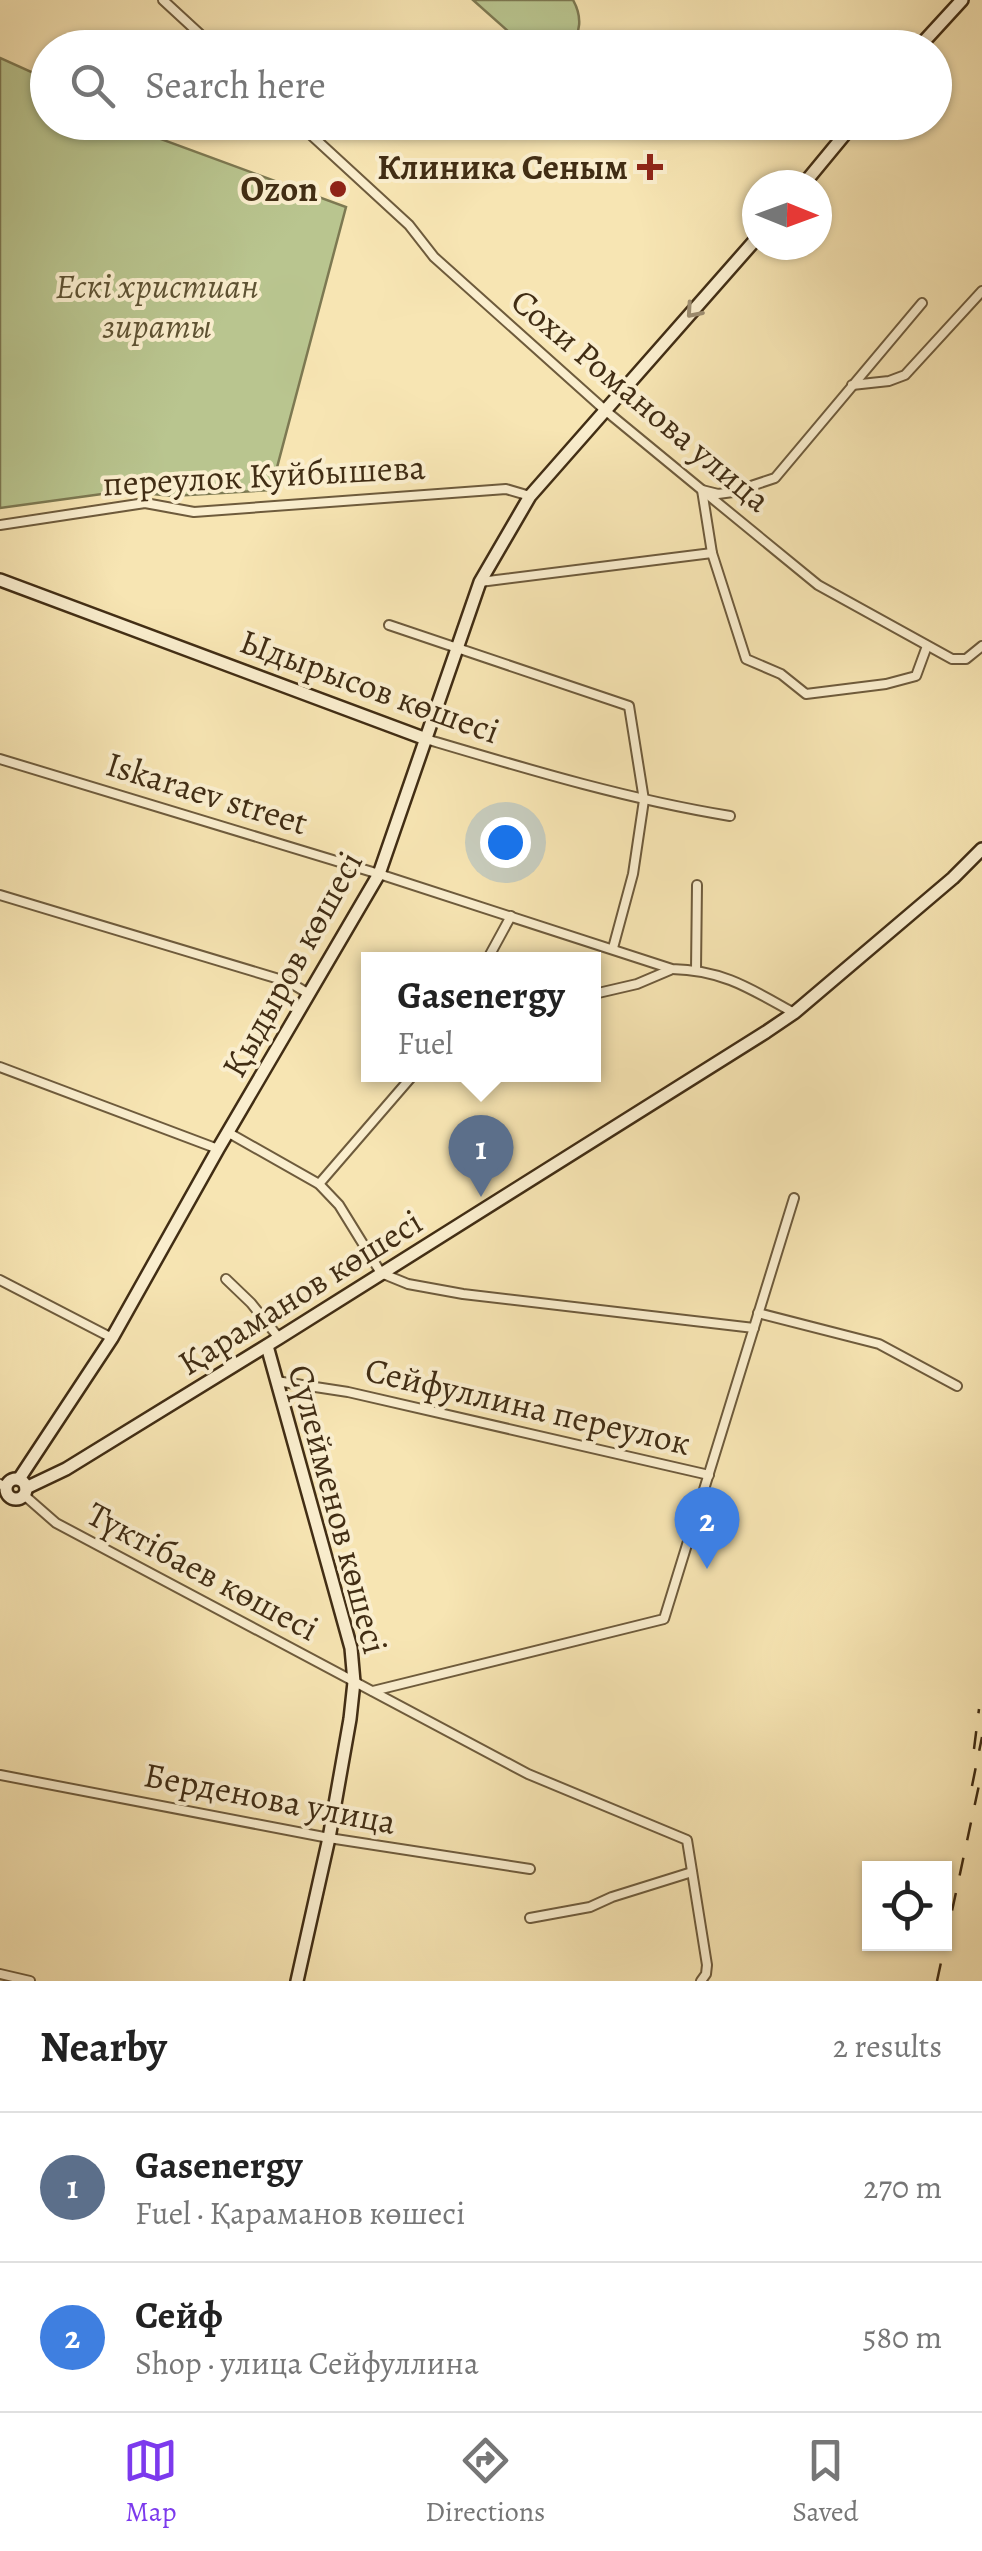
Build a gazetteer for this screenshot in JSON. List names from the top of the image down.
{
  "streets": {
    "street": [
      "Сохи Романова улица",
      "переулок Куйбышева",
      "Ыдырысов көшесі",
      "Iskaraev street",
      "Қыдыров көшесі",
      "Қараманов көшесі",
      "Сейфуллина переулок",
      "Сүлейменов көшесі",
      "Түктібаев көшесі",
      "Берденова улица"
    ]
  },
  "crossings": [
    ["Сохи Романова улица", "Қыдыров көшесі"],
    ["переулок Куйбышева", "Қыдыров көшесі"],
    ["Ыдырысов көшесі", "Қыдыров көшесі"],
    ["Iskaraev street", "Қыдыров көшесі"],
    ["Iskaraev street", "Қараманов көшесі"],
    ["Қыдыров көшесі", "Қараманов көшесі"],
    ["Қыдыров көшесі", "Түктібаев көшесі"],
    ["Қараманов көшесі", "Сүлейменов көшесі"],
    ["Қараманов көшесі", "Түктібаев көшесі"],
    ["Сейфуллина переулок", "Сүлейменов көшесі"],
    ["Сүлейменов көшесі", "Түктібаев көшесі"],
    ["Сүлейменов көшесі", "Берденова улица"]
  ],
  "parks": ["Ескі христиан зираты"],
  "places": {
    "health": ["Клиника Сеным"],
    "other": ["Ozon"]
  },
  "north": "right",
  "page": {
    "search": "Search here",
    "popup": ["Gasenergy", "Fuel"],
    "pins": ["1", "2"],
    "heading": ["Nearby", "2 results"],
    "list": [
      {
        "mark": "1",
        "name": "Gasenergy",
        "note": "Fuel · Қараманов көшесі",
        "value": "270 m"
      },
      {
        "mark": "2",
        "name": "Сейф",
        "note": "Shop · улица Сейфуллина",
        "value": "580 m"
      }
    ],
    "nav": ["Map", "Directions", "Saved"]
  }
}
